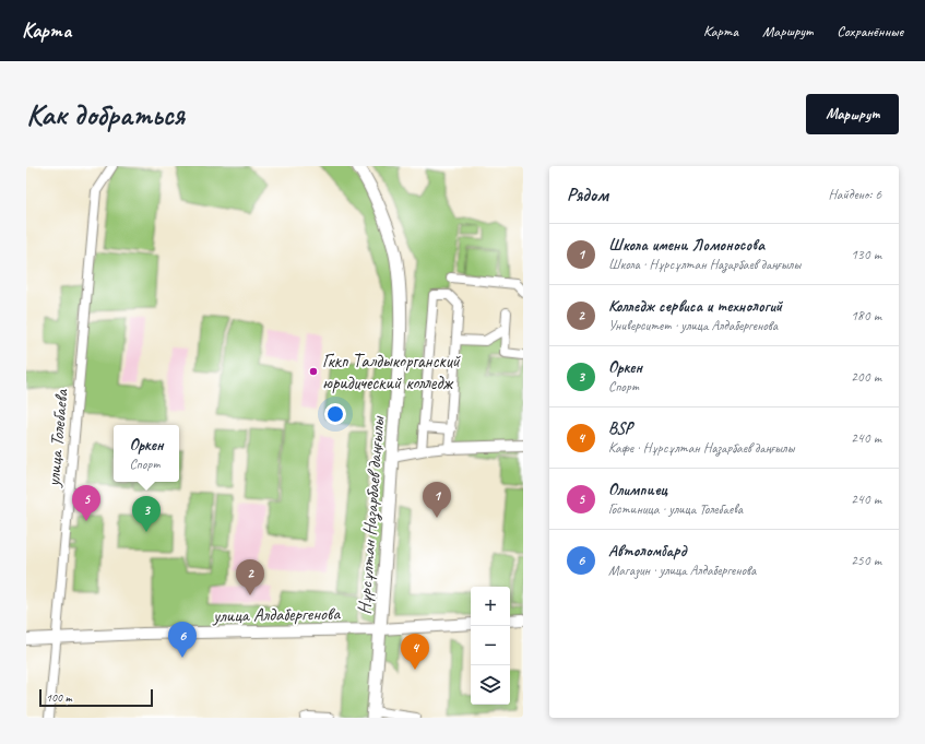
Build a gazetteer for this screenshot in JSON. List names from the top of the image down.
{
  "streets": {
    "main road": ["Нұрсұлтан Назарбаев даңғылы"],
    "street": ["улица Толебаева", "улица Алдабергенова"]
  },
  "crossings": [
    ["улица Толебаева", "улица Алдабергенова"],
    ["Нұрсұлтан Назарбаев даңғылы", "улица Алдабергенова"]
  ],
  "places": ["Гккп Талдыкорганский юридический колледж"],
  "scale_bar": "100 m",
  "page": {
    "header": "Карта",
    "nav": ["Карта", "Маршрут", "Сохранённые"],
    "buttons": "Маршрут",
    "title": "Как добраться",
    "heading": ["Рядом", "Найдено: 6"],
    "list": [
      {
        "mark": "1",
        "name": "Школа имени Ломоносова",
        "note": "Школа · Нұрсұлтан Назарбаев даңғылы",
        "value": "130 m"
      },
      {
        "mark": "2",
        "name": "Колледж сервиса и технологий",
        "note": "Университет · улица Алдабергенова",
        "value": "180 m"
      },
      {
        "mark": "3",
        "name": "Оркен",
        "note": "Спорт",
        "value": "200 m"
      },
      {
        "mark": "4",
        "name": "BSP",
        "note": "Кафе · Нұрсұлтан Назарбаев даңғылы",
        "value": "240 m"
      },
      {
        "mark": "5",
        "name": "Олимпиец",
        "note": "Гостиница · улица Толебаева",
        "value": "240 m"
      },
      {
        "mark": "6",
        "name": "Автоломбард",
        "note": "Магазин · улица Алдабергенова",
        "value": "250 m"
      }
    ],
    "popup": ["Оркен", "Спорт"],
    "pins": [
      "1",
      "5",
      "3",
      "2",
      "6",
      "4"
    ],
    "map_buttons": ["+", "−"],
    "scale": "100 m"
  }
}
